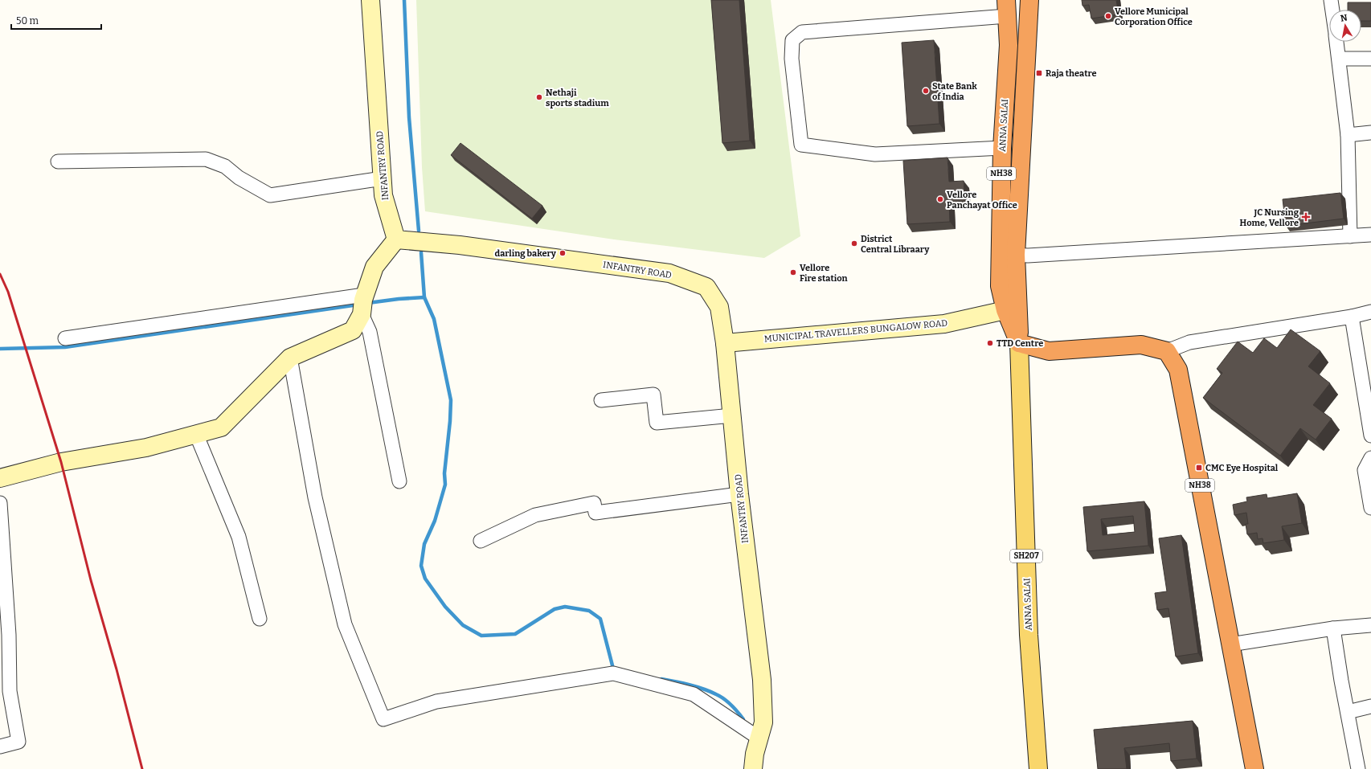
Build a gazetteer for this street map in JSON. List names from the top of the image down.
{
  "streets": {
    "highway": ["ANNA SALAI", "NH38"],
    "main road": ["INFANTRY ROAD", "MUNICIPAL TRAVELLERS BUNGALOW ROAD", "SH207"]
  },
  "crossings": [
    ["ANNA SALAI", "MUNICIPAL TRAVELLERS BUNGALOW ROAD"],
    ["INFANTRY ROAD", "MUNICIPAL TRAVELLERS BUNGALOW ROAD"]
  ],
  "places": {
    "other": [
      "Vellore Municipal Corporation Office",
      "State Bank of India",
      "Nethaji sports stadium",
      "Vellore Panchayat Office",
      "District Central Libraary",
      "darling bakery",
      "Vellore Fire station",
      "TTD Centre"
    ],
    "transit": ["Raja theatre", "CMC Eye Hospital"],
    "health": ["JC Nursing Home, Vellore"]
  },
  "scale_bar": "50 m",
  "north": "top"
}
